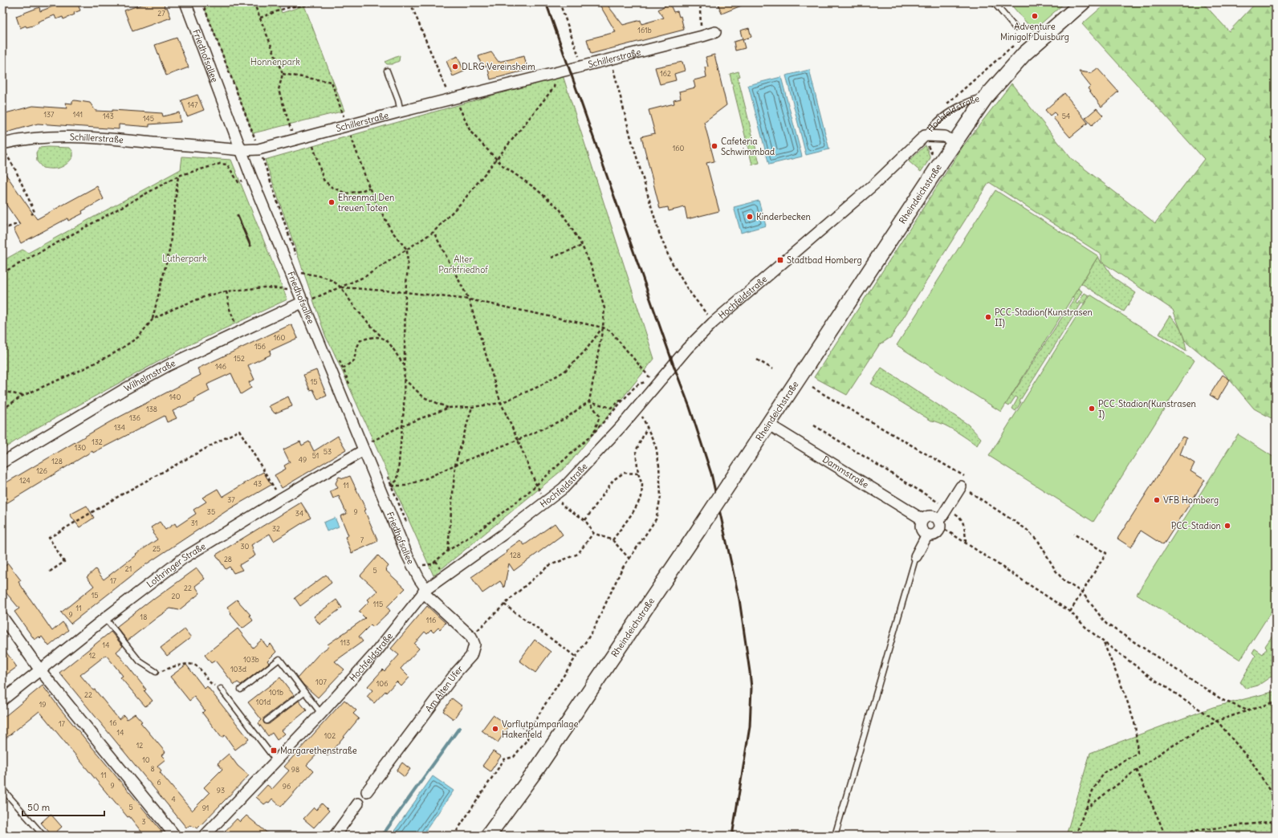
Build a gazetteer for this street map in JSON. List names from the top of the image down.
{
  "streets": {
    "main road": ["Rheindeichstraße"],
    "street": [
      "Friedhofsallee",
      "Schillerstraße",
      "Hochfeldstraße",
      "Wilhelmstraße",
      "Dammstraße",
      "Lothringer Straße",
      "Am Alten Ufer"
    ]
  },
  "crossings": [
    ["Friedhofsallee", "Schillerstraße"],
    ["Friedhofsallee", "Hochfeldstraße"],
    ["Friedhofsallee", "Wilhelmstraße"],
    ["Friedhofsallee", "Lothringer Straße"],
    ["Hochfeldstraße", "Rheindeichstraße"],
    ["Rheindeichstraße", "Dammstraße"]
  ],
  "parks": ["Honnenpark", "Lutherpark", "Alter Parkfriedhof"],
  "places": {
    "other": [
      "Adventure Minigolf Duisburg",
      "DLRG Vereinsheim",
      "Cafeteria Schwimmbad",
      "Ehrenmal Den treuen Toten",
      "Kinderbecken",
      "PCC-Stadion(Kunstrasen II)",
      "PCC-Stadion(Kunstrasen I)",
      "VFB Homberg",
      "PCC-Stadion",
      "Vorflutpumpanlage Hakenfeld"
    ],
    "transit": ["Stadtbad Homberg", "Margarethenstraße"]
  },
  "house_numbers": [
    "27",
    "161b",
    "162",
    "147",
    "137",
    "141",
    "143",
    "54",
    "145",
    "160",
    "160",
    "156",
    "152",
    "146",
    "15",
    "140",
    "138",
    "136",
    "134",
    "132",
    "130",
    "53",
    "51",
    "49",
    "128",
    "126",
    "124",
    "43",
    "11",
    "37",
    "35",
    "9",
    "34",
    "31",
    "32",
    "7",
    "30",
    "25",
    "128",
    "28",
    "21",
    "5",
    "17",
    "22",
    "15",
    "20",
    "115",
    "11",
    "9",
    "18",
    "116",
    "113",
    "14",
    "12",
    "103b",
    "103d",
    "107",
    "106",
    "101b",
    "22",
    "101d",
    "19",
    "16",
    "17",
    "14",
    "102",
    "12",
    "10",
    "8",
    "98",
    "11",
    "6",
    "9",
    "96",
    "93",
    "4",
    "5",
    "91",
    "3"
  ],
  "scale_bar": "50 m"
}
